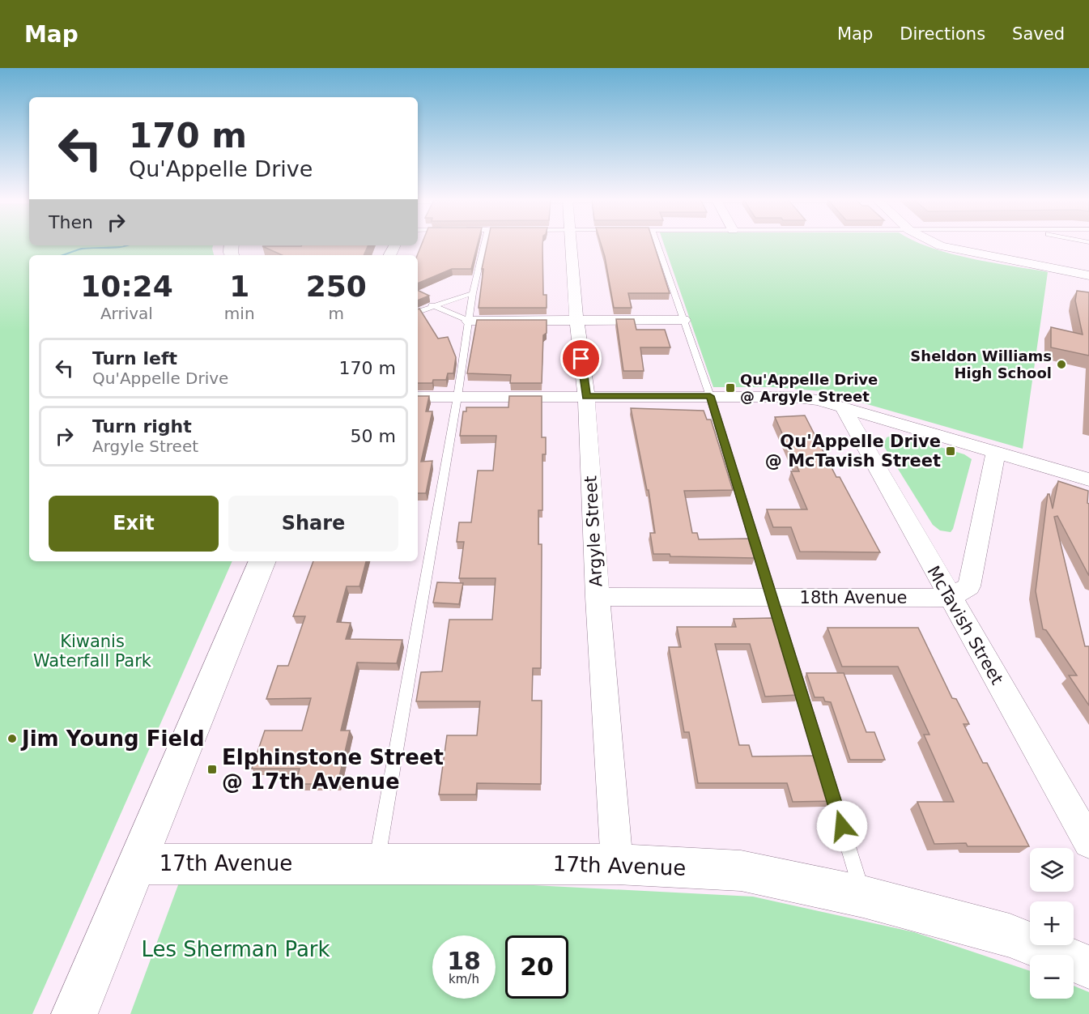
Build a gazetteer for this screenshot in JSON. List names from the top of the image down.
{
  "streets": {
    "street": [
      "Argyle Street",
      "18th Avenue",
      "McTavish Street",
      "17th Avenue"
    ]
  },
  "crossings": [
    ["Argyle Street", "18th Avenue"],
    ["Argyle Street", "17th Avenue"],
    ["18th Avenue", "McTavish Street"]
  ],
  "parks": ["Kiwanis Waterfall Park", "Les Sherman Park"],
  "places": {
    "other": ["Sheldon Williams High School", "Jim Young Field"],
    "transit": ["Qu'Appelle Drive @ Argyle Street", "Qu'Appelle Drive @ McTavish Street", "Elphinstone Street @ 17th Avenue"]
  },
  "page": {
    "header": "Map",
    "nav": ["Map", "Directions", "Saved"],
    "turn": ["170 m", "Qu'Appelle Drive"],
    "then": "Then",
    "eta": [
      "10:24",
      "Arrival",
      "1",
      "min",
      "250",
      "m"
    ],
    "list": [
      {
        "name": "Turn left",
        "note": "Qu'Appelle Drive",
        "value": "170 m"
      },
      {
        "name": "Turn right",
        "note": "Argyle Street",
        "value": "50 m"
      }
    ],
    "buttons": ["Exit", "Share"],
    "map_buttons": ["+", "−"],
    "speed": "18 km/h",
    "limit": "20"
  }
}
